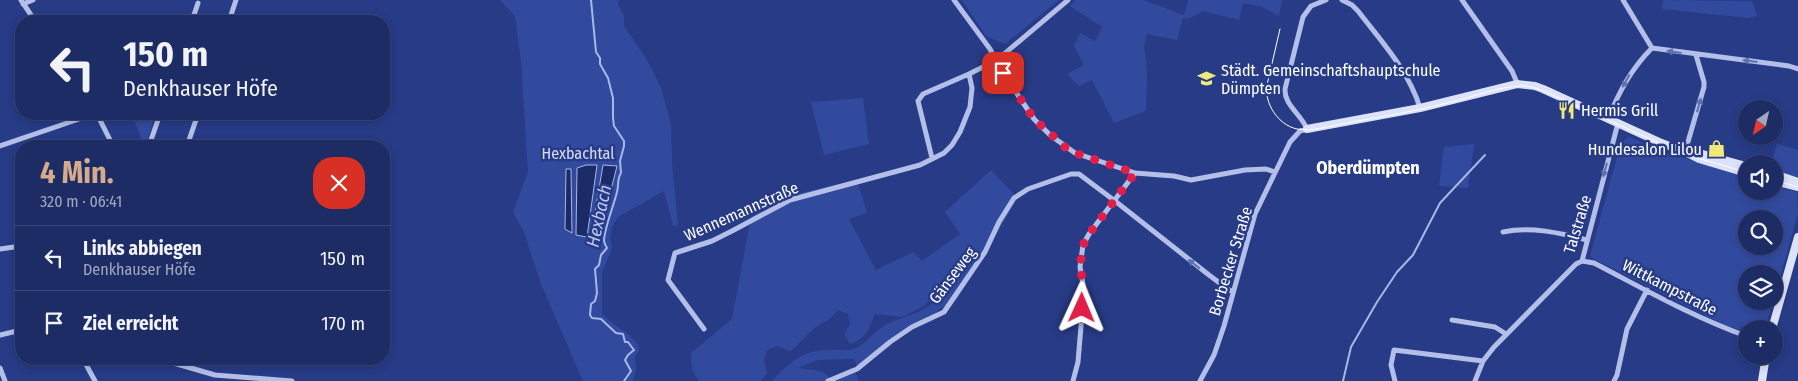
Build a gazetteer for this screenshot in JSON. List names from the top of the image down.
{
  "streets": {
    "street": [
      "Wennemannstraße",
      "Talstraße",
      "Borbecker Straße",
      "Gänseweg",
      "Wittkampstraße"
    ]
  },
  "crossings": [
    ["Talstraße", "Wittkampstraße"]
  ],
  "one_way": ["Talstraße"],
  "districts": ["Oberdümpten"],
  "water": ["Hexbach"],
  "parks": ["Hexbachtal"],
  "places": {
    "school or university": ["Städt. Gemeinschaftshauptschule Dümpten"],
    "restaurant": ["Hermis Grill"],
    "shop": ["Hundesalon Lilou"]
  },
  "north": "bottom left",
  "page": {
    "turn": ["150 m", "Denkhauser Höfe"],
    "map_buttons": "+",
    "heading": ["4 Min.", "320 m · 06:41"],
    "list": [
      {
        "name": "Links abbiegen",
        "note": "Denkhauser Höfe",
        "value": "150 m"
      },
      {
        "name": "Ziel erreicht",
        "value": "170 m"
      }
    ]
  }
}
